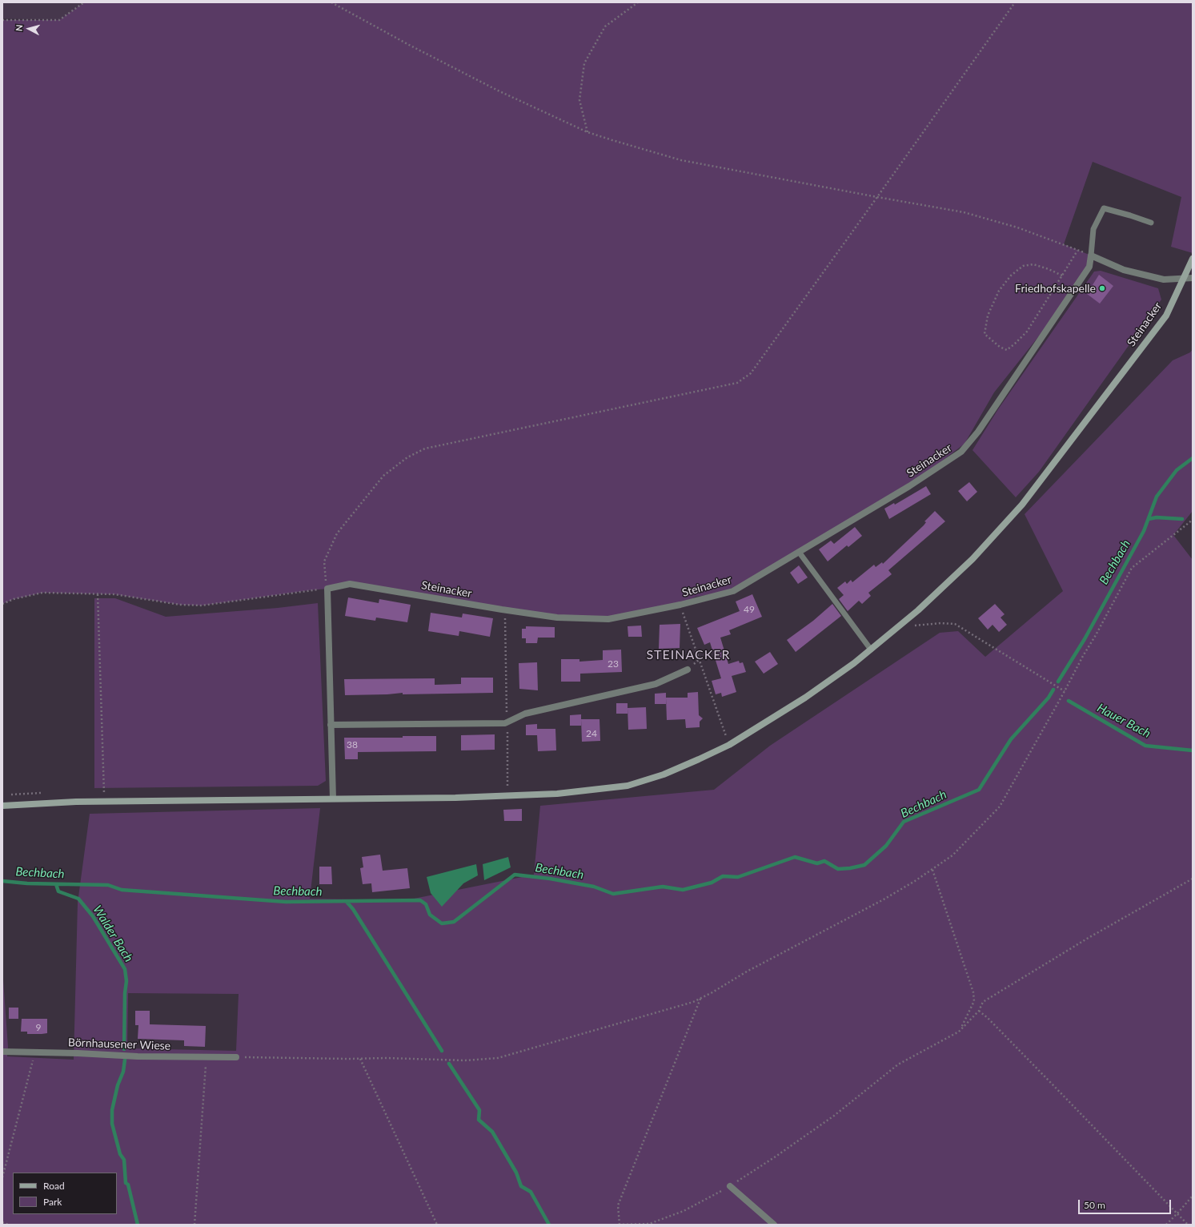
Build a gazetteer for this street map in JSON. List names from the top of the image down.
{
  "streets": {
    "main road": ["Steinacker"],
    "street": ["Börnhausener Wiese"]
  },
  "districts": ["STEINACKER"],
  "water": ["Bechbach", "Hauer Bach", "Walder Bach"],
  "places": ["Friedhofskapelle"],
  "house_numbers": [
    "49",
    "23",
    "24",
    "38",
    "9"
  ],
  "legend": ["Road", "Park"],
  "scale_bar": "50 m",
  "north": "left"
}
